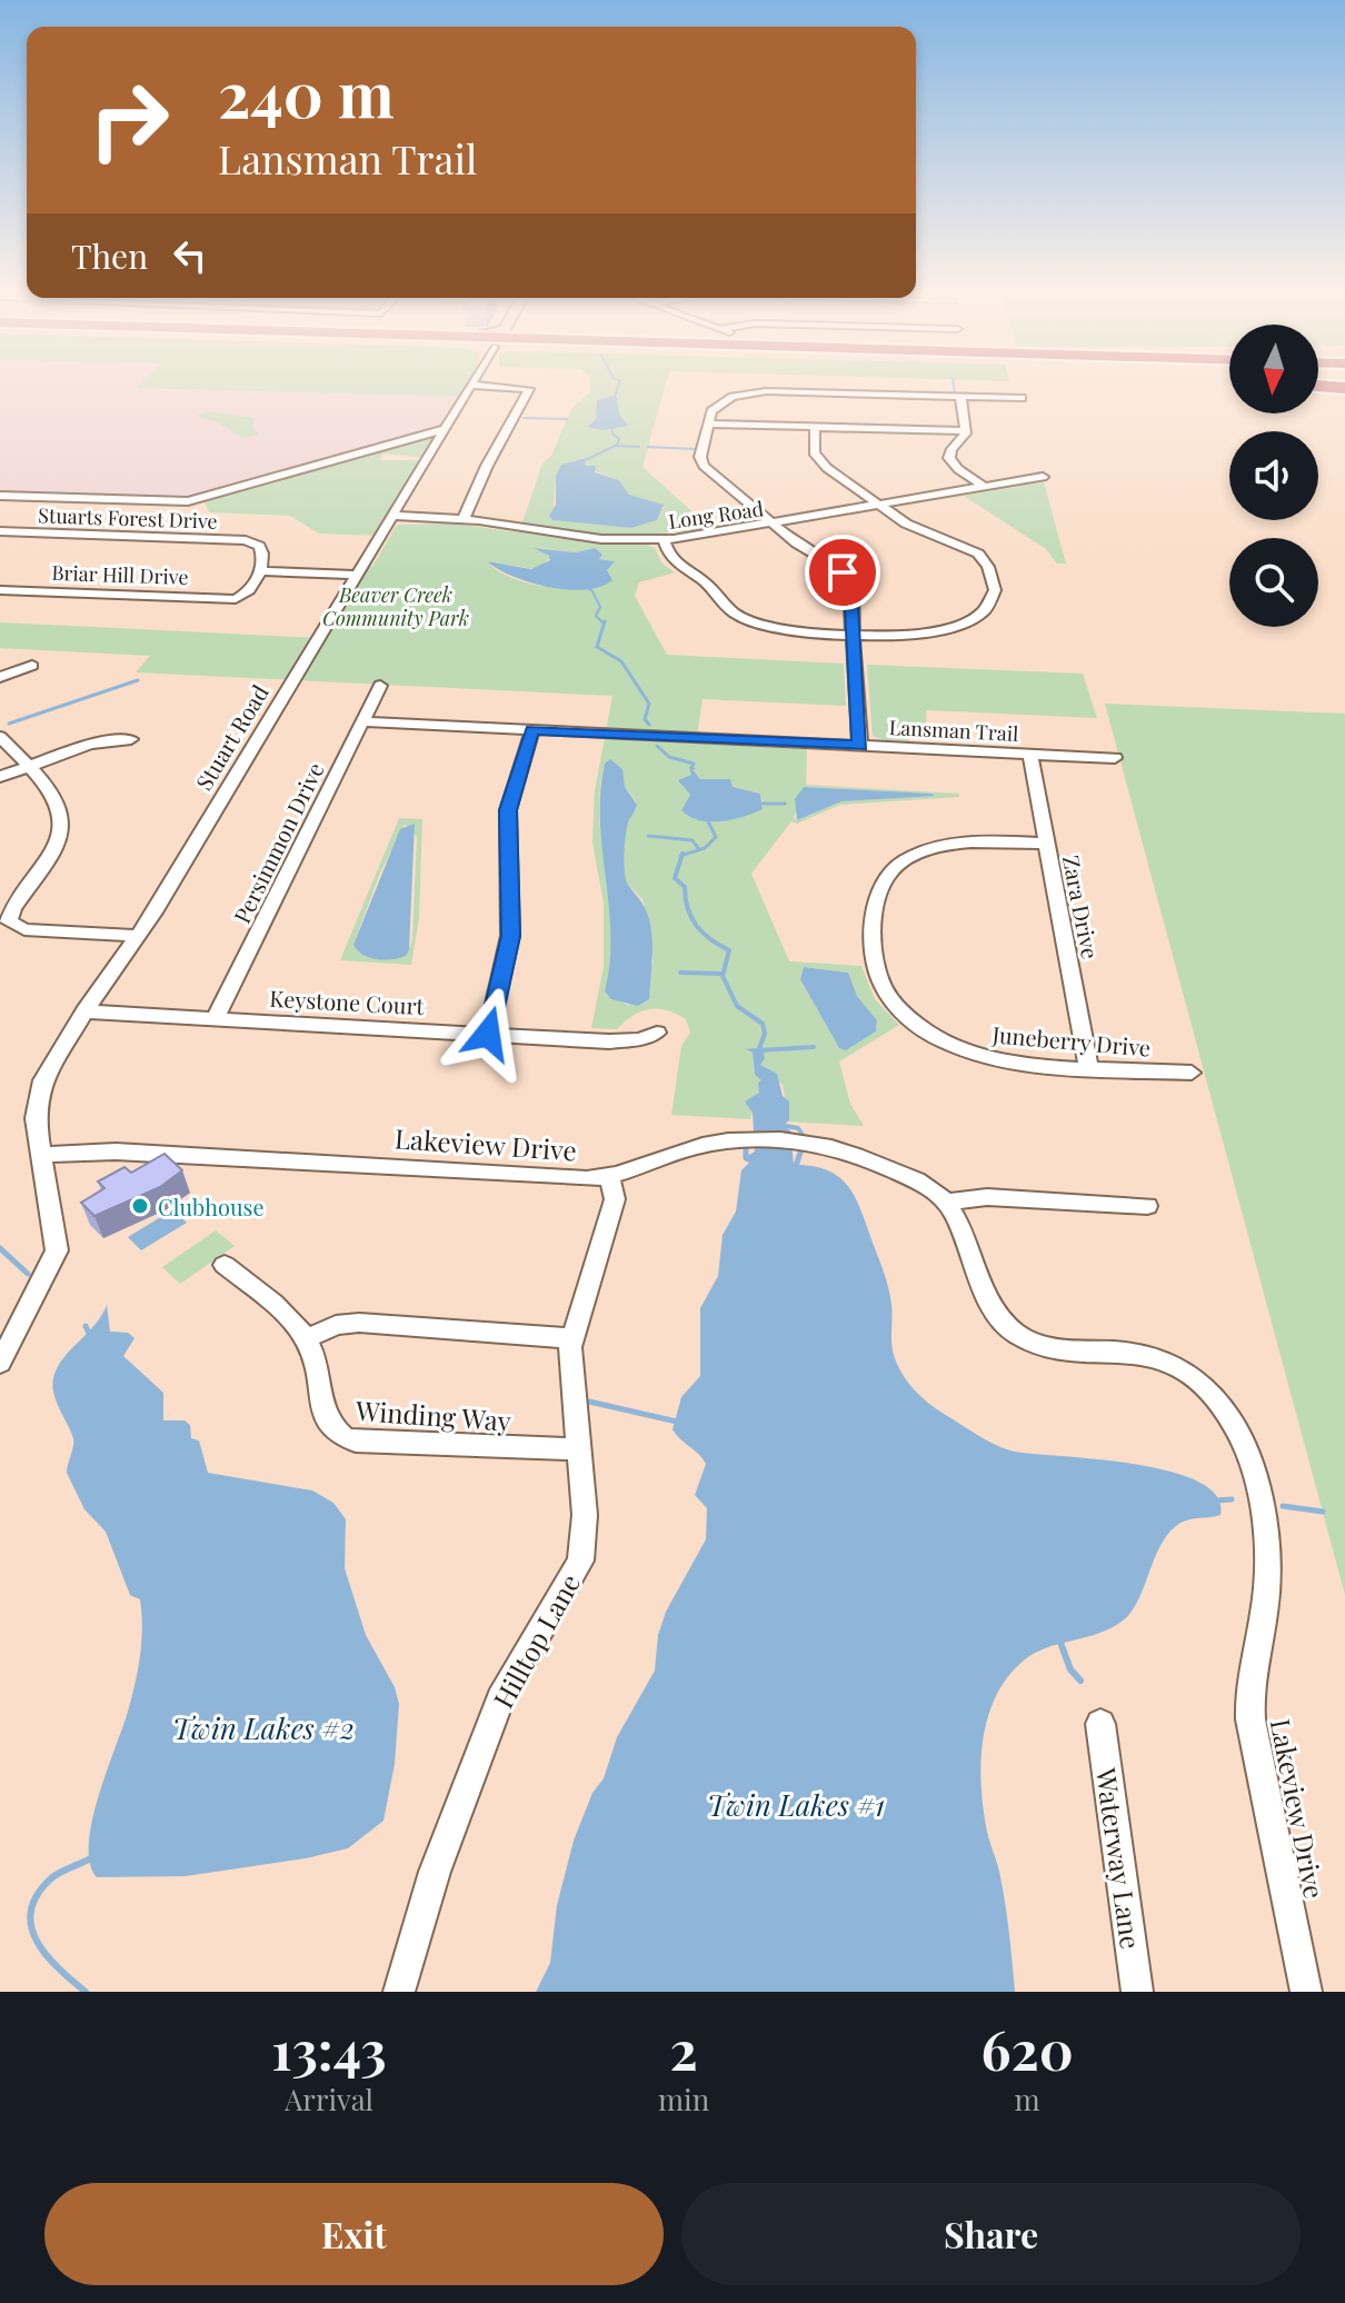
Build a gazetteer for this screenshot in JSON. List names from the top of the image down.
{
  "streets": {
    "street": [
      "Long Road",
      "Stuarts Forest Drive",
      "Briar Hill Drive",
      "Lansman Trail",
      "Stuart Road",
      "Persimmon Drive",
      "Zara Drive",
      "Keystone Court",
      "Juneberry Drive",
      "Lakeview Drive",
      "Winding Way",
      "Hilltop Lane",
      "Waterway Lane"
    ]
  },
  "crossings": [
    ["Long Road", "Stuart Road"],
    ["Stuarts Forest Drive", "Briar Hill Drive"],
    ["Lansman Trail", "Persimmon Drive"],
    ["Lansman Trail", "Zara Drive"],
    ["Stuart Road", "Keystone Court"],
    ["Stuart Road", "Lakeview Drive"],
    ["Persimmon Drive", "Keystone Court"],
    ["Zara Drive", "Juneberry Drive"],
    ["Lakeview Drive", "Hilltop Lane"],
    ["Winding Way", "Hilltop Lane"]
  ],
  "water": ["Twin Lakes #2", "Twin Lakes #1"],
  "parks": ["Beaver Creek Community Park"],
  "places": ["Clubhouse"],
  "north": "bottom",
  "page": {
    "turn": ["240 m", "Lansman Trail"],
    "then": "Then",
    "eta": [
      "13:43",
      "Arrival",
      "2",
      "min",
      "620",
      "m"
    ],
    "buttons": ["Exit", "Share"]
  }
}
